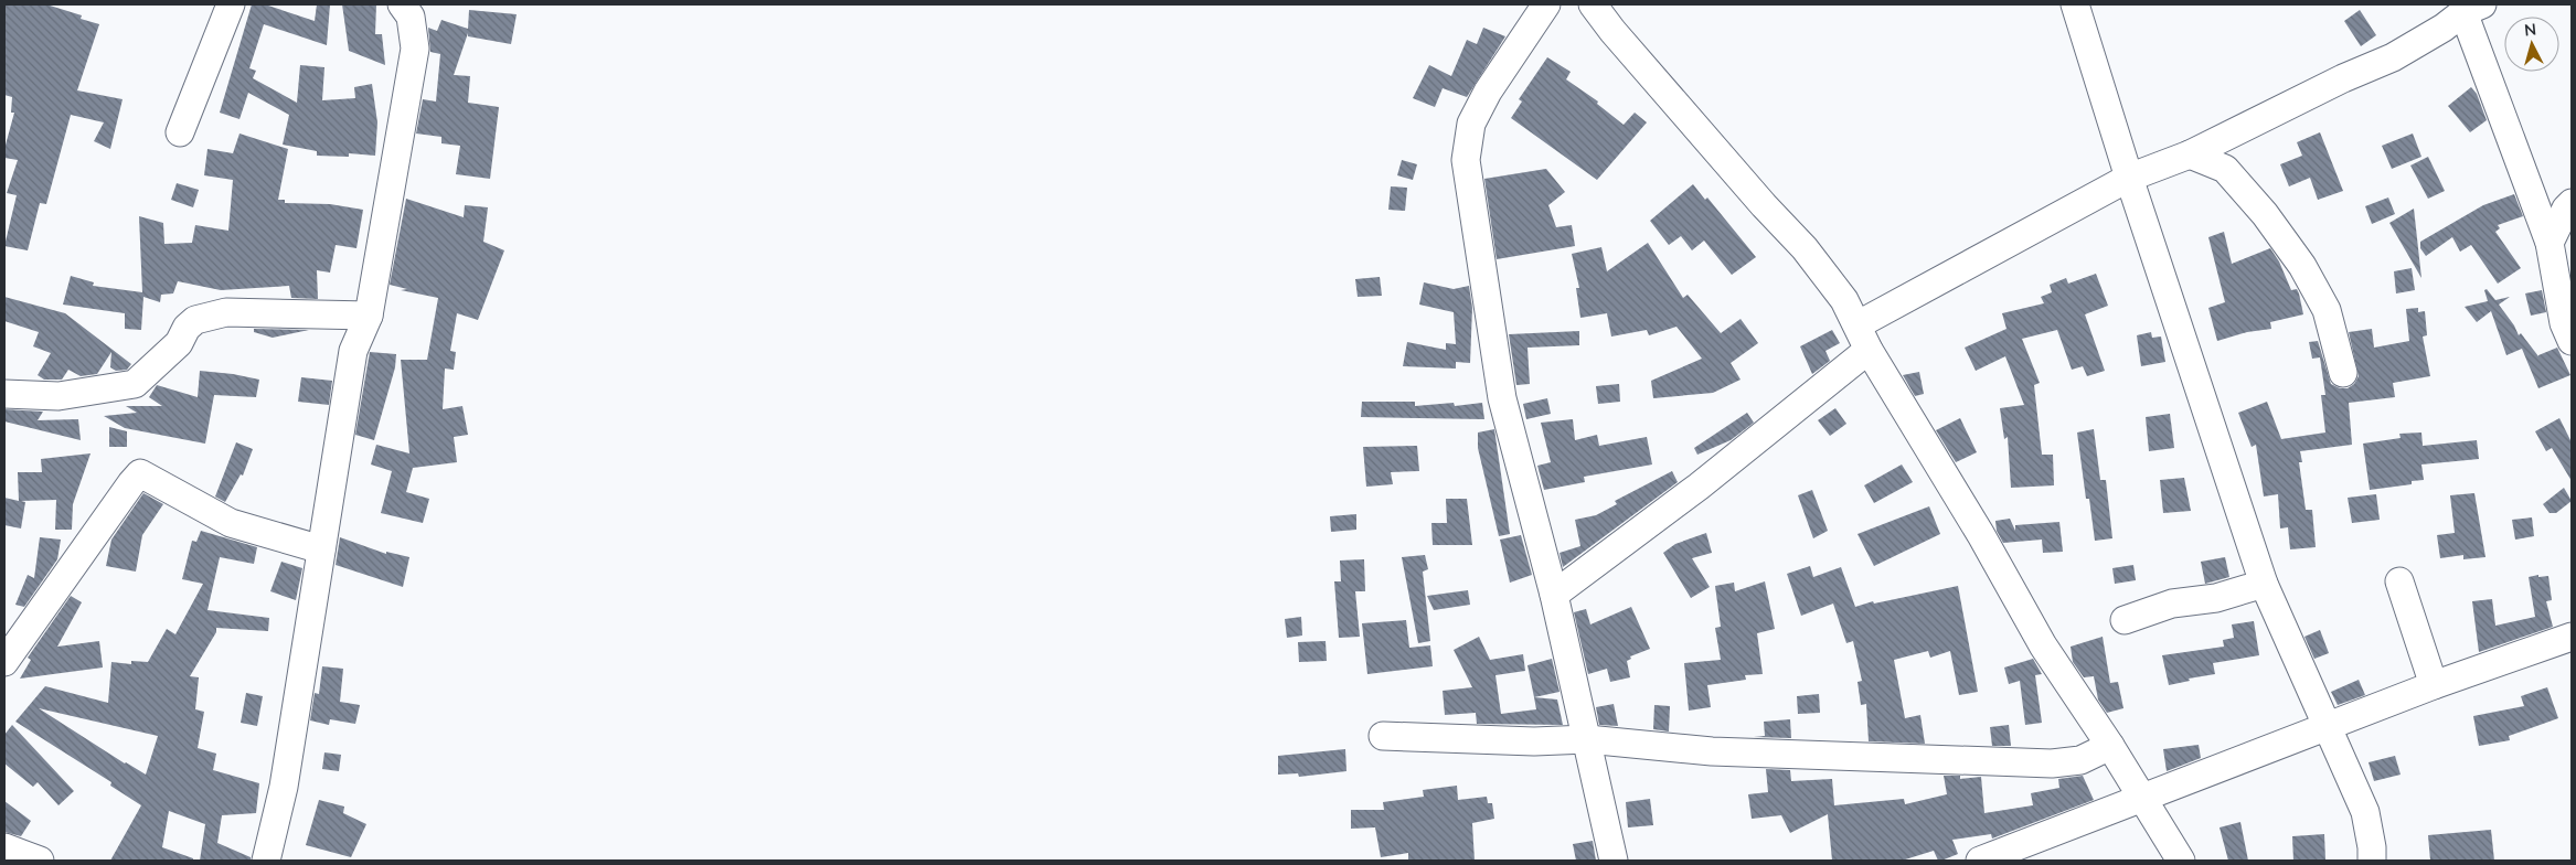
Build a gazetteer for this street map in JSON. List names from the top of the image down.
{
  "north": "top"
}
